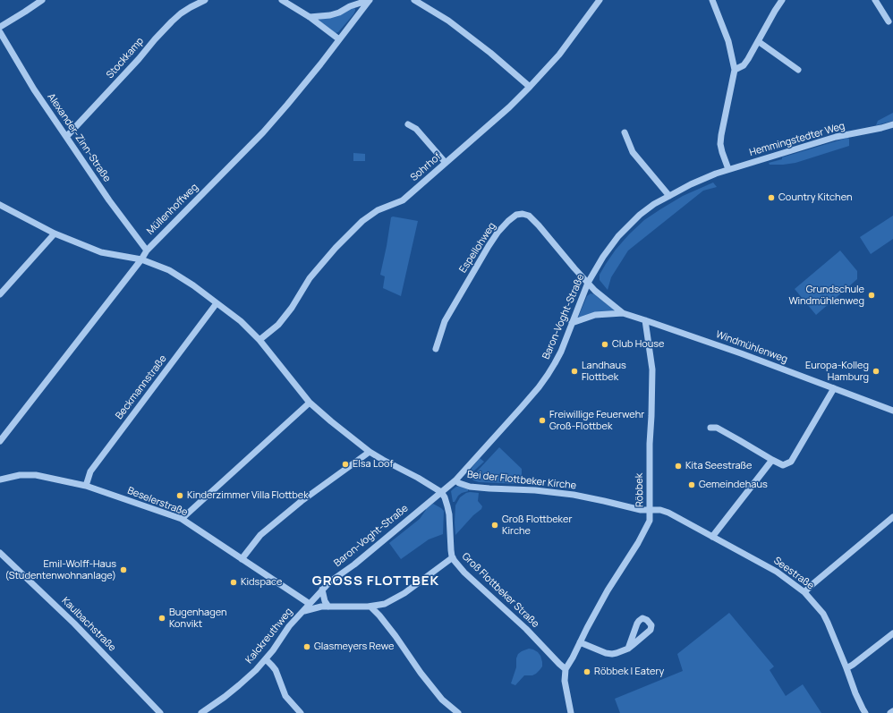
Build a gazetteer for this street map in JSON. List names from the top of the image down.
{
  "streets": {
    "street": [
      "Stockkamp",
      "Alexander-Zinn-Straße",
      "Hemmingstedter Weg",
      "Sohrhof",
      "Müllenhoffweg",
      "Espellohweg",
      "Baron-Voght-Straße",
      "Windmühlenweg",
      "Beckmannstraße",
      "Bei der Flottbeker Kirche",
      "Röbbek",
      "Beselerstraße",
      "Seestraße",
      "Groß Flottbeker Straße",
      "Kaulbachstraße",
      "Kalckreuthweg"
    ]
  },
  "crossings": [
    ["Stockkamp", "Alexander-Zinn-Straße"],
    ["Alexander-Zinn-Straße", "Müllenhoffweg"],
    ["Hemmingstedter Weg", "Baron-Voght-Straße"],
    ["Espellohweg", "Baron-Voght-Straße"],
    ["Espellohweg", "Windmühlenweg"],
    ["Baron-Voght-Straße", "Windmühlenweg"],
    ["Baron-Voght-Straße", "Bei der Flottbeker Kirche"],
    ["Baron-Voght-Straße", "Beselerstraße"],
    ["Baron-Voght-Straße", "Groß Flottbeker Straße"],
    ["Baron-Voght-Straße", "Kalckreuthweg"],
    ["Windmühlenweg", "Röbbek"],
    ["Beckmannstraße", "Beselerstraße"],
    ["Bei der Flottbeker Kirche", "Röbbek"],
    ["Bei der Flottbeker Kirche", "Seestraße"],
    ["Röbbek", "Seestraße"],
    ["Röbbek", "Groß Flottbeker Straße"]
  ],
  "districts": ["GROSS FLOTTBEK"],
  "places": [
    "Country Kitchen",
    "Grundschule Windmühlenweg",
    "Club House",
    "Landhaus Flottbek",
    "Europa-Kolleg Hamburg",
    "Freiwillige Feuerwehr Groß-Flottbek",
    "Elsa Loof",
    "Kita Seestraße",
    "Gemeindehaus",
    "Kinderzimmer Villa Flottbek",
    "Groß Flottbeker Kirche",
    "Emil-Wolff-Haus (Studentenwohnanlage)",
    "Kidspace",
    "Bugenhagen Konvikt",
    "Glasmeyers Rewe",
    "Röbbek | Eatery"
  ]
}
